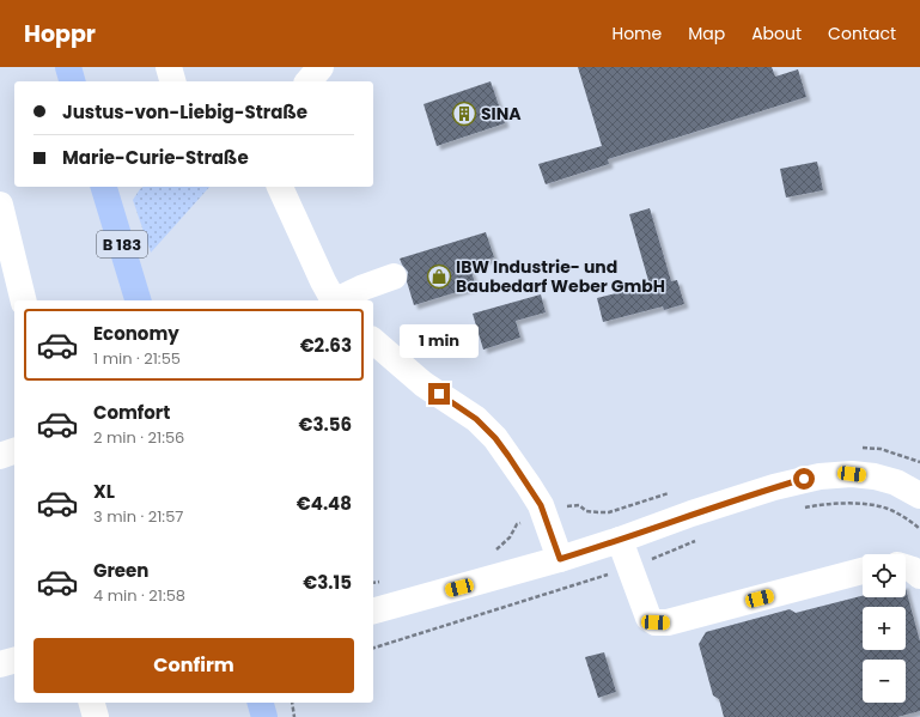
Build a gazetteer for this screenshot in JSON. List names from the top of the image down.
{
  "streets": {
    "main road": ["B 183"]
  },
  "places": {
    "building": ["SINA"],
    "shop": ["IBW Industrie- und Baubedarf Weber GmbH"]
  },
  "page": {
    "header": "Hoppr",
    "nav": [
      "Home",
      "Map",
      "About",
      "Contact"
    ],
    "banner": ["Justus-von-Liebig-Straße", "Marie-Curie-Straße"],
    "list": [
      {
        "name": "Economy",
        "note": "1 min · 21:55",
        "value": "€2.63"
      },
      {
        "name": "Comfort",
        "note": "2 min · 21:56",
        "value": "€3.56"
      },
      {
        "name": "XL",
        "note": "3 min · 21:57",
        "value": "€4.48"
      },
      {
        "name": "Green",
        "note": "4 min · 21:58",
        "value": "€3.15"
      }
    ],
    "bubble": "1 min",
    "map_buttons": ["+", "−"],
    "buttons": "Confirm"
  }
}
